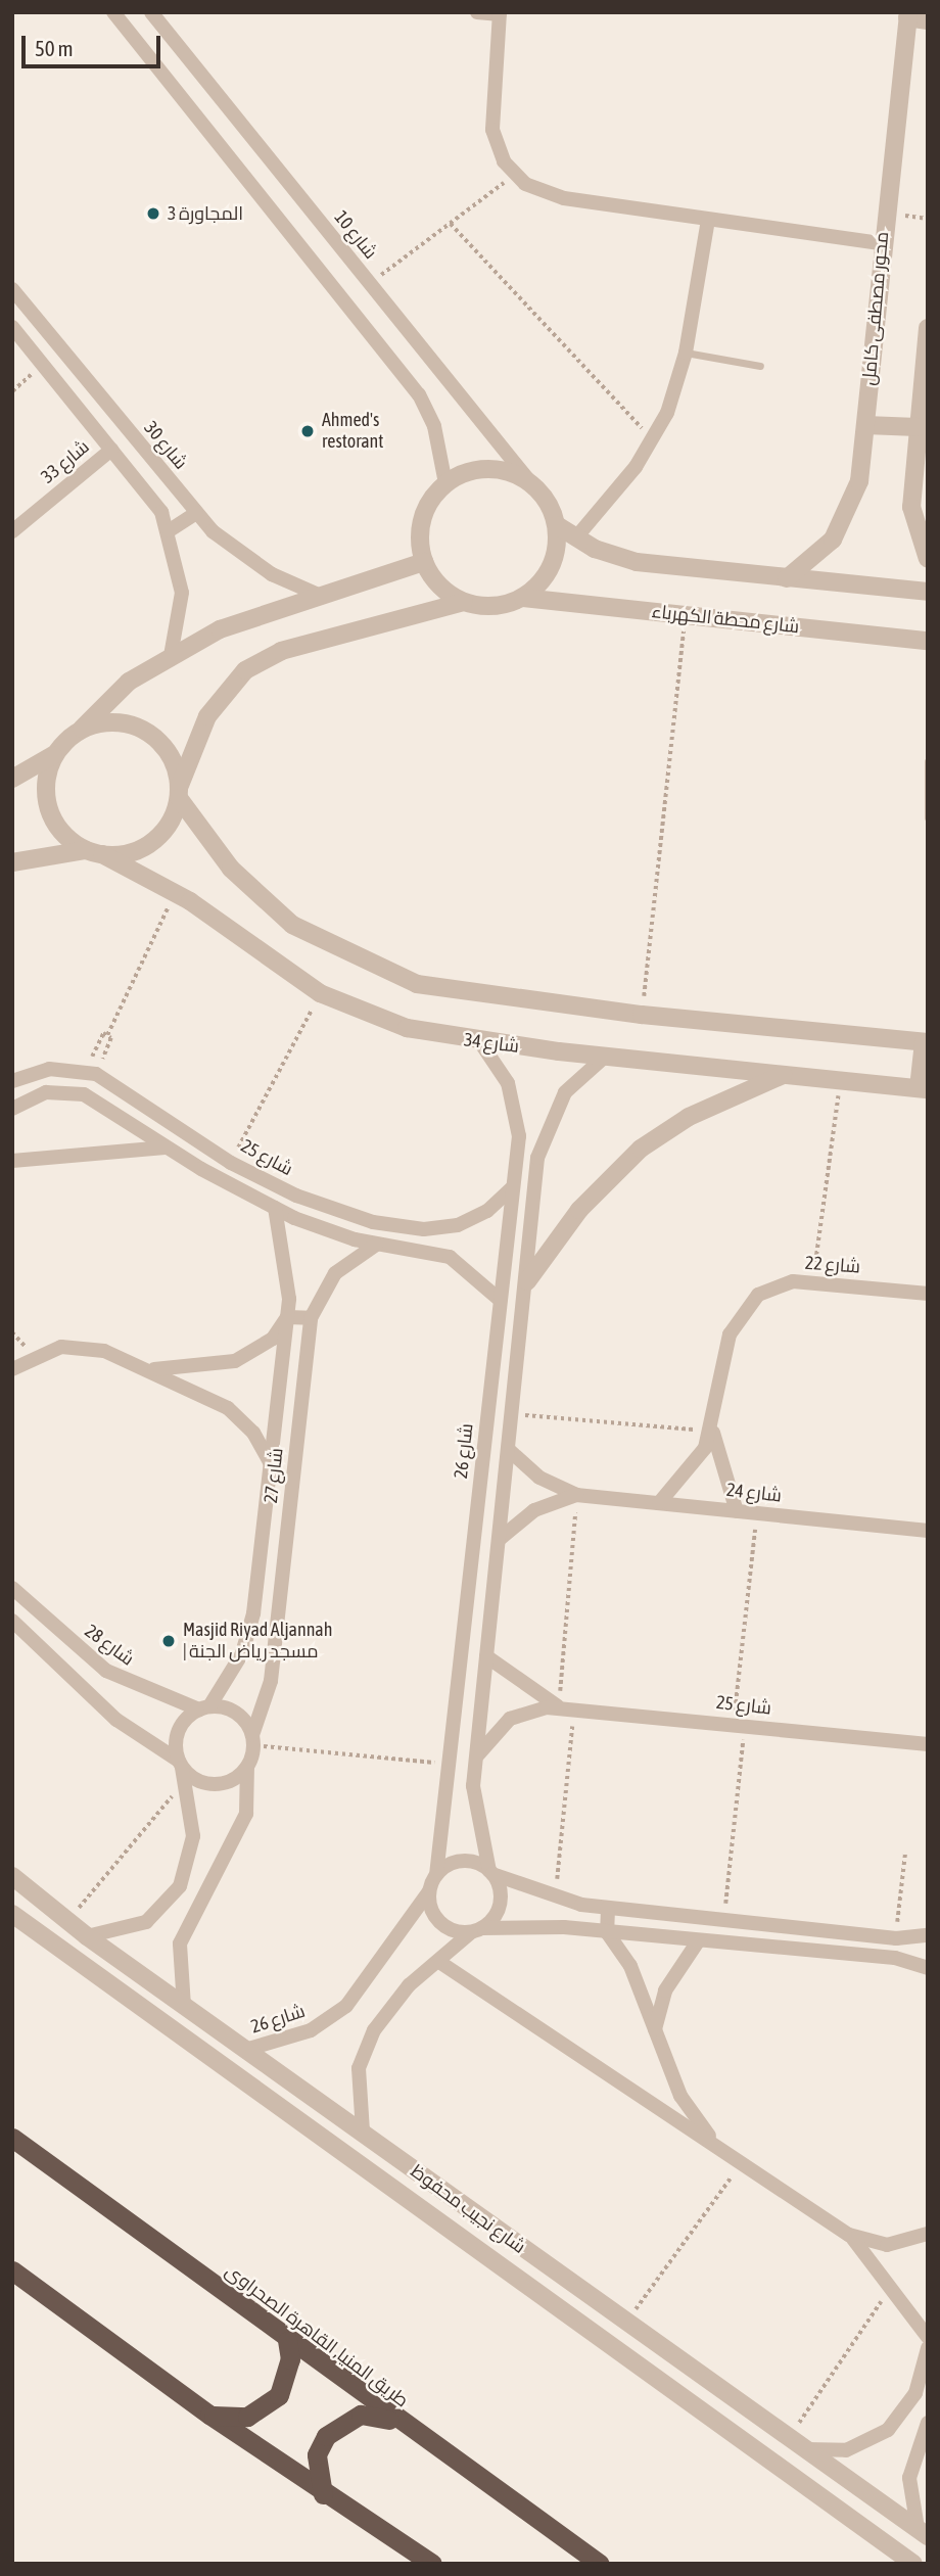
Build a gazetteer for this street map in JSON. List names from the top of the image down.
{
  "streets": {
    "highway": ["طريق المنيا, القاهرة الصحراوى"],
    "street": [
      "شارع 10",
      "محور مصطفى كامل",
      "شارع 30",
      "شارع 33",
      "شارع محطة الكهرباء",
      "شارع 34",
      "شارع 25",
      "شارع 22",
      "شارع 26",
      "شارع 27",
      "شارع 24",
      "شارع 28",
      "شارع نجيب محفوظ"
    ]
  },
  "crossings": [
    ["شارع 10", "شارع محطة الكهرباء"],
    ["شارع 34", "شارع 26"],
    ["شارع 25", "شارع 26"],
    ["شارع 22", "شارع 24"],
    ["شارع 26", "شارع نجيب محفوظ"],
    ["شارع 27", "شارع 28"]
  ],
  "places": ["المجاورة 3", "Ahmed's restorant", "Masjid Riyad Aljannah | مسجد رياض الجنة"],
  "scale_bar": "50 m"
}
